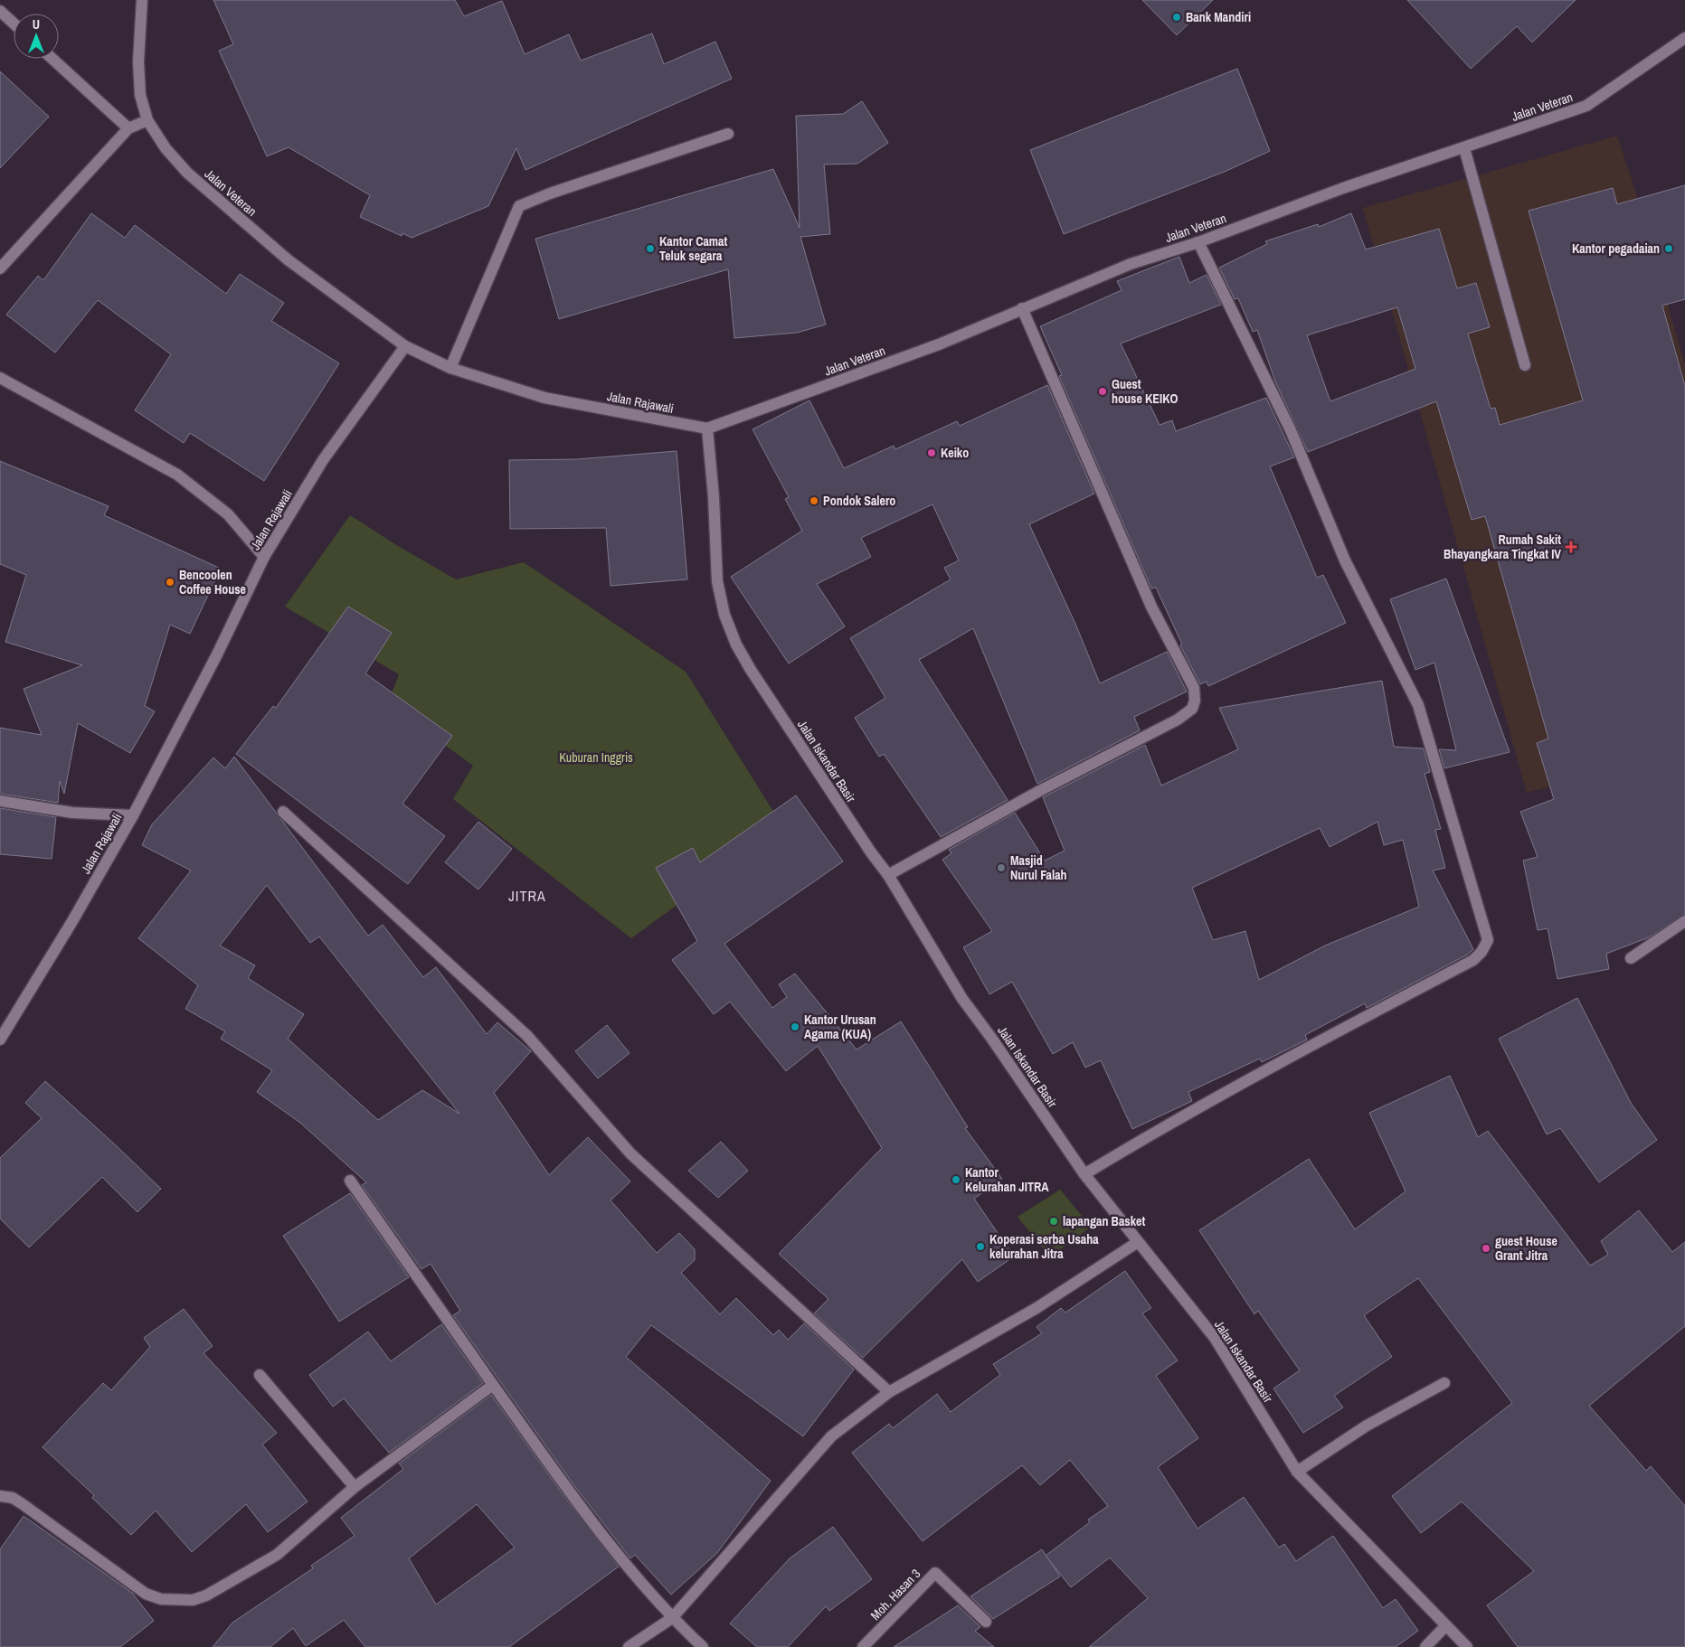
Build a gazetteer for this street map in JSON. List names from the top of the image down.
{
  "streets": {
    "street": [
      "Jalan Veteran",
      "Jalan Rajawali",
      "Jalan Iskandar Basir",
      "Moh. Hasan 3"
    ]
  },
  "crossings": [
    ["Jalan Veteran", "Jalan Rajawali"],
    ["Jalan Veteran", "Jalan Iskandar Basir"],
    ["Jalan Rajawali", "Jalan Iskandar Basir"]
  ],
  "districts": ["JITRA"],
  "parks": ["Kuburan Inggris"],
  "places": {
    "other": [
      "Bank Mandiri",
      "Kantor Camat Teluk segara",
      "Kantor pegadaian",
      "Guest house KEIKO",
      "Keiko",
      "Pondok Salero",
      "Bencoolen Coffee House",
      "Masjid Nurul Falah",
      "Kantor Urusan Agama (KUA)",
      "Kantor Kelurahan JITRA",
      "lapangan Basket",
      "Koperasi serba Usaha kelurahan Jitra",
      "guest House Grant Jitra"
    ],
    "health": ["Rumah Sakit Bhayangkara Tingkat IV"]
  },
  "north": "top"
}
